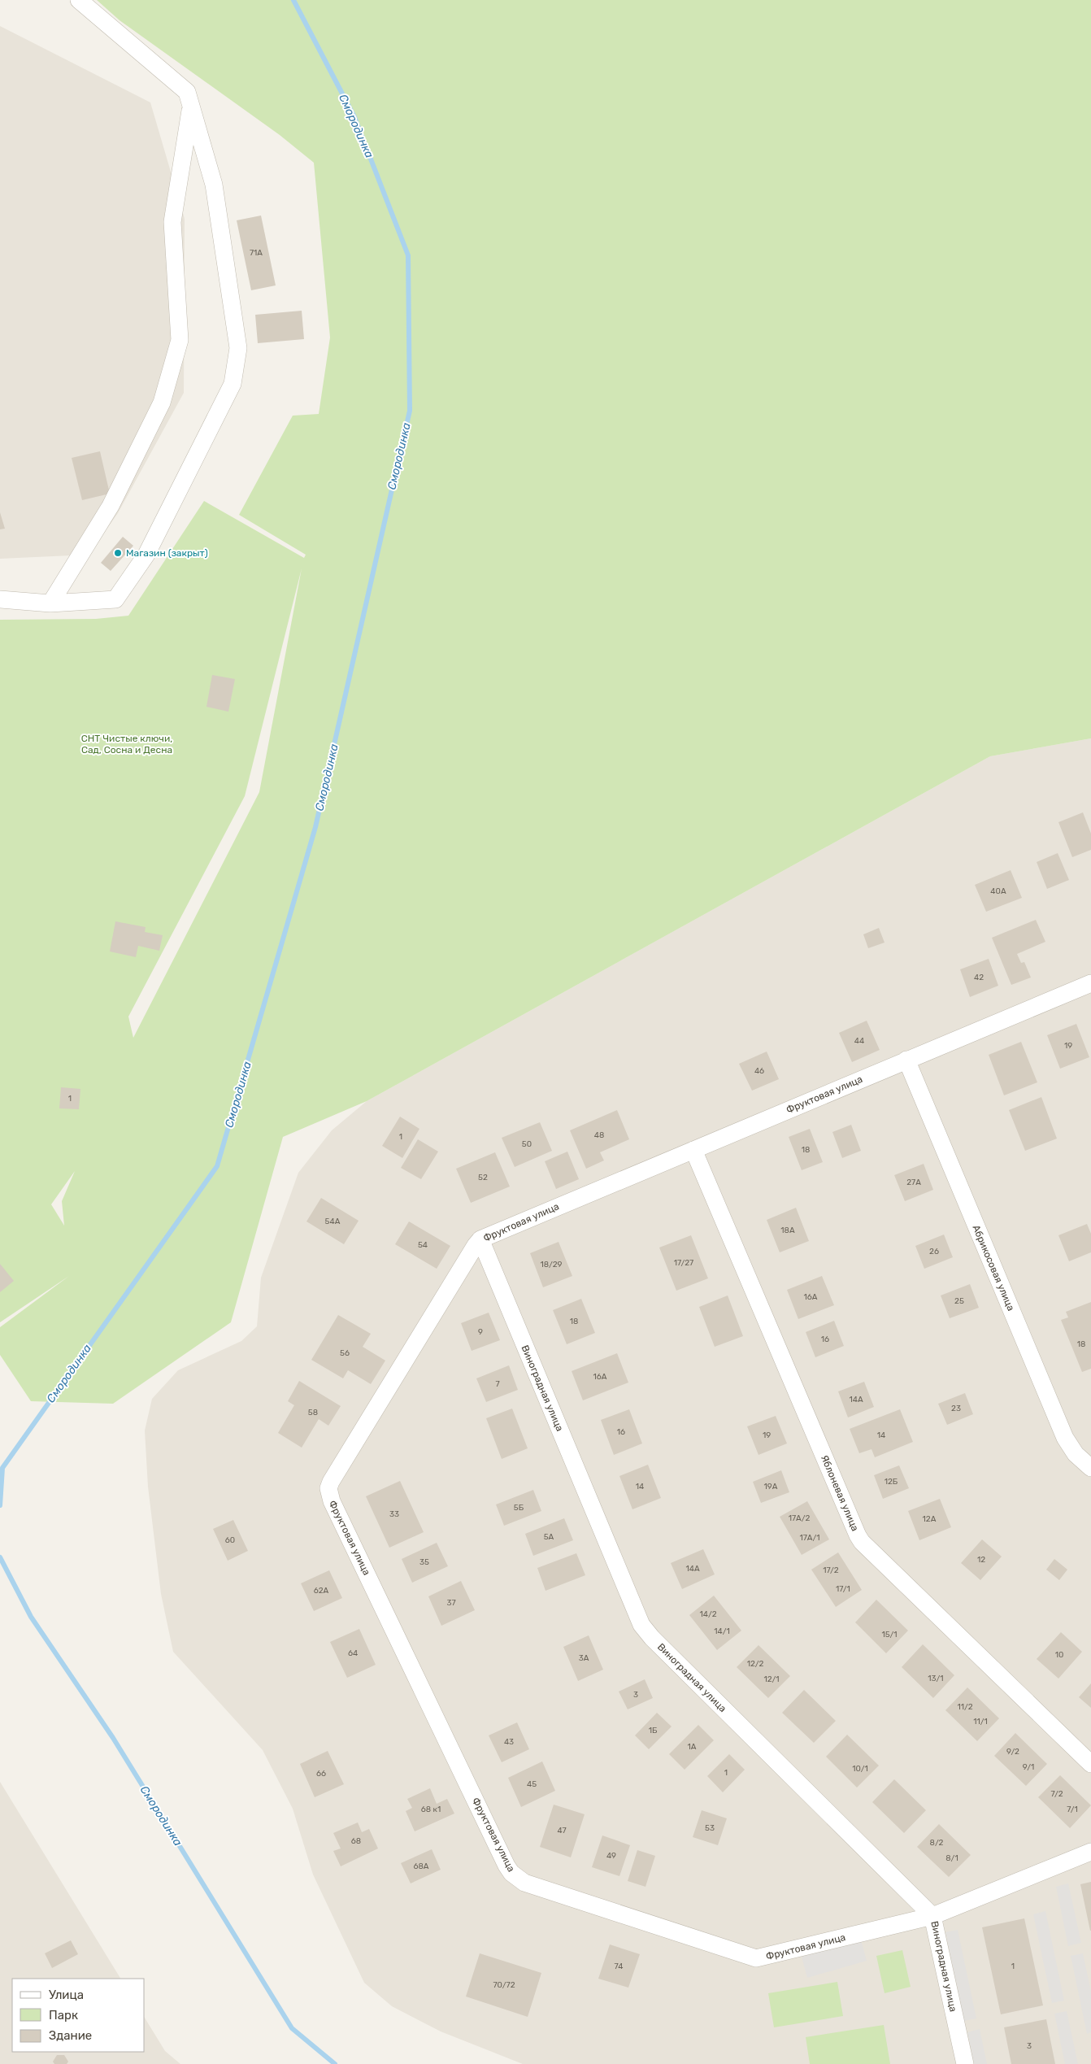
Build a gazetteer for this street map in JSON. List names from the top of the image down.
{
  "streets": {
    "street": [
      "Фруктовая улица",
      "Абрикосовая улица",
      "Виноградная улица",
      "Яблоневая улица"
    ]
  },
  "crossings": [
    ["Фруктовая улица", "Абрикосовая улица"],
    ["Фруктовая улица", "Виноградная улица"],
    ["Фруктовая улица", "Яблоневая улица"]
  ],
  "water": ["Смородинка"],
  "parks": ["СНТ Чистые ключи, Сад, Сосна и Десна"],
  "places": ["Магазин (закрыт)"],
  "house_numbers": [
    "71А",
    "40А",
    "42",
    "44",
    "19",
    "46",
    "1",
    "48",
    "1",
    "50",
    "18",
    "52",
    "27А",
    "54А",
    "18А",
    "54",
    "26",
    "17/27",
    "18/29",
    "16А",
    "25",
    "18",
    "9",
    "16",
    "18",
    "56",
    "16А",
    "7",
    "14А",
    "23",
    "58",
    "16",
    "19",
    "14",
    "12Б",
    "14",
    "19А",
    "5Б",
    "33",
    "17А/2",
    "12А",
    "5А",
    "17А/1",
    "60",
    "12",
    "35",
    "14А",
    "17/2",
    "17/1",
    "62А",
    "37",
    "14/2",
    "14/1",
    "15/1",
    "64",
    "10",
    "3А",
    "12/2",
    "13/1",
    "12/1",
    "3",
    "11/2",
    "11/1",
    "1Б",
    "43",
    "1А",
    "9/2",
    "9/1",
    "10/1",
    "1",
    "66",
    "45",
    "7/2",
    "68 к1",
    "7/1",
    "53",
    "47",
    "68",
    "8/2",
    "49",
    "8/1",
    "68А",
    "74",
    "1",
    "70/72",
    "3"
  ],
  "legend": ["Улица", "Парк", "Здание"]
}
